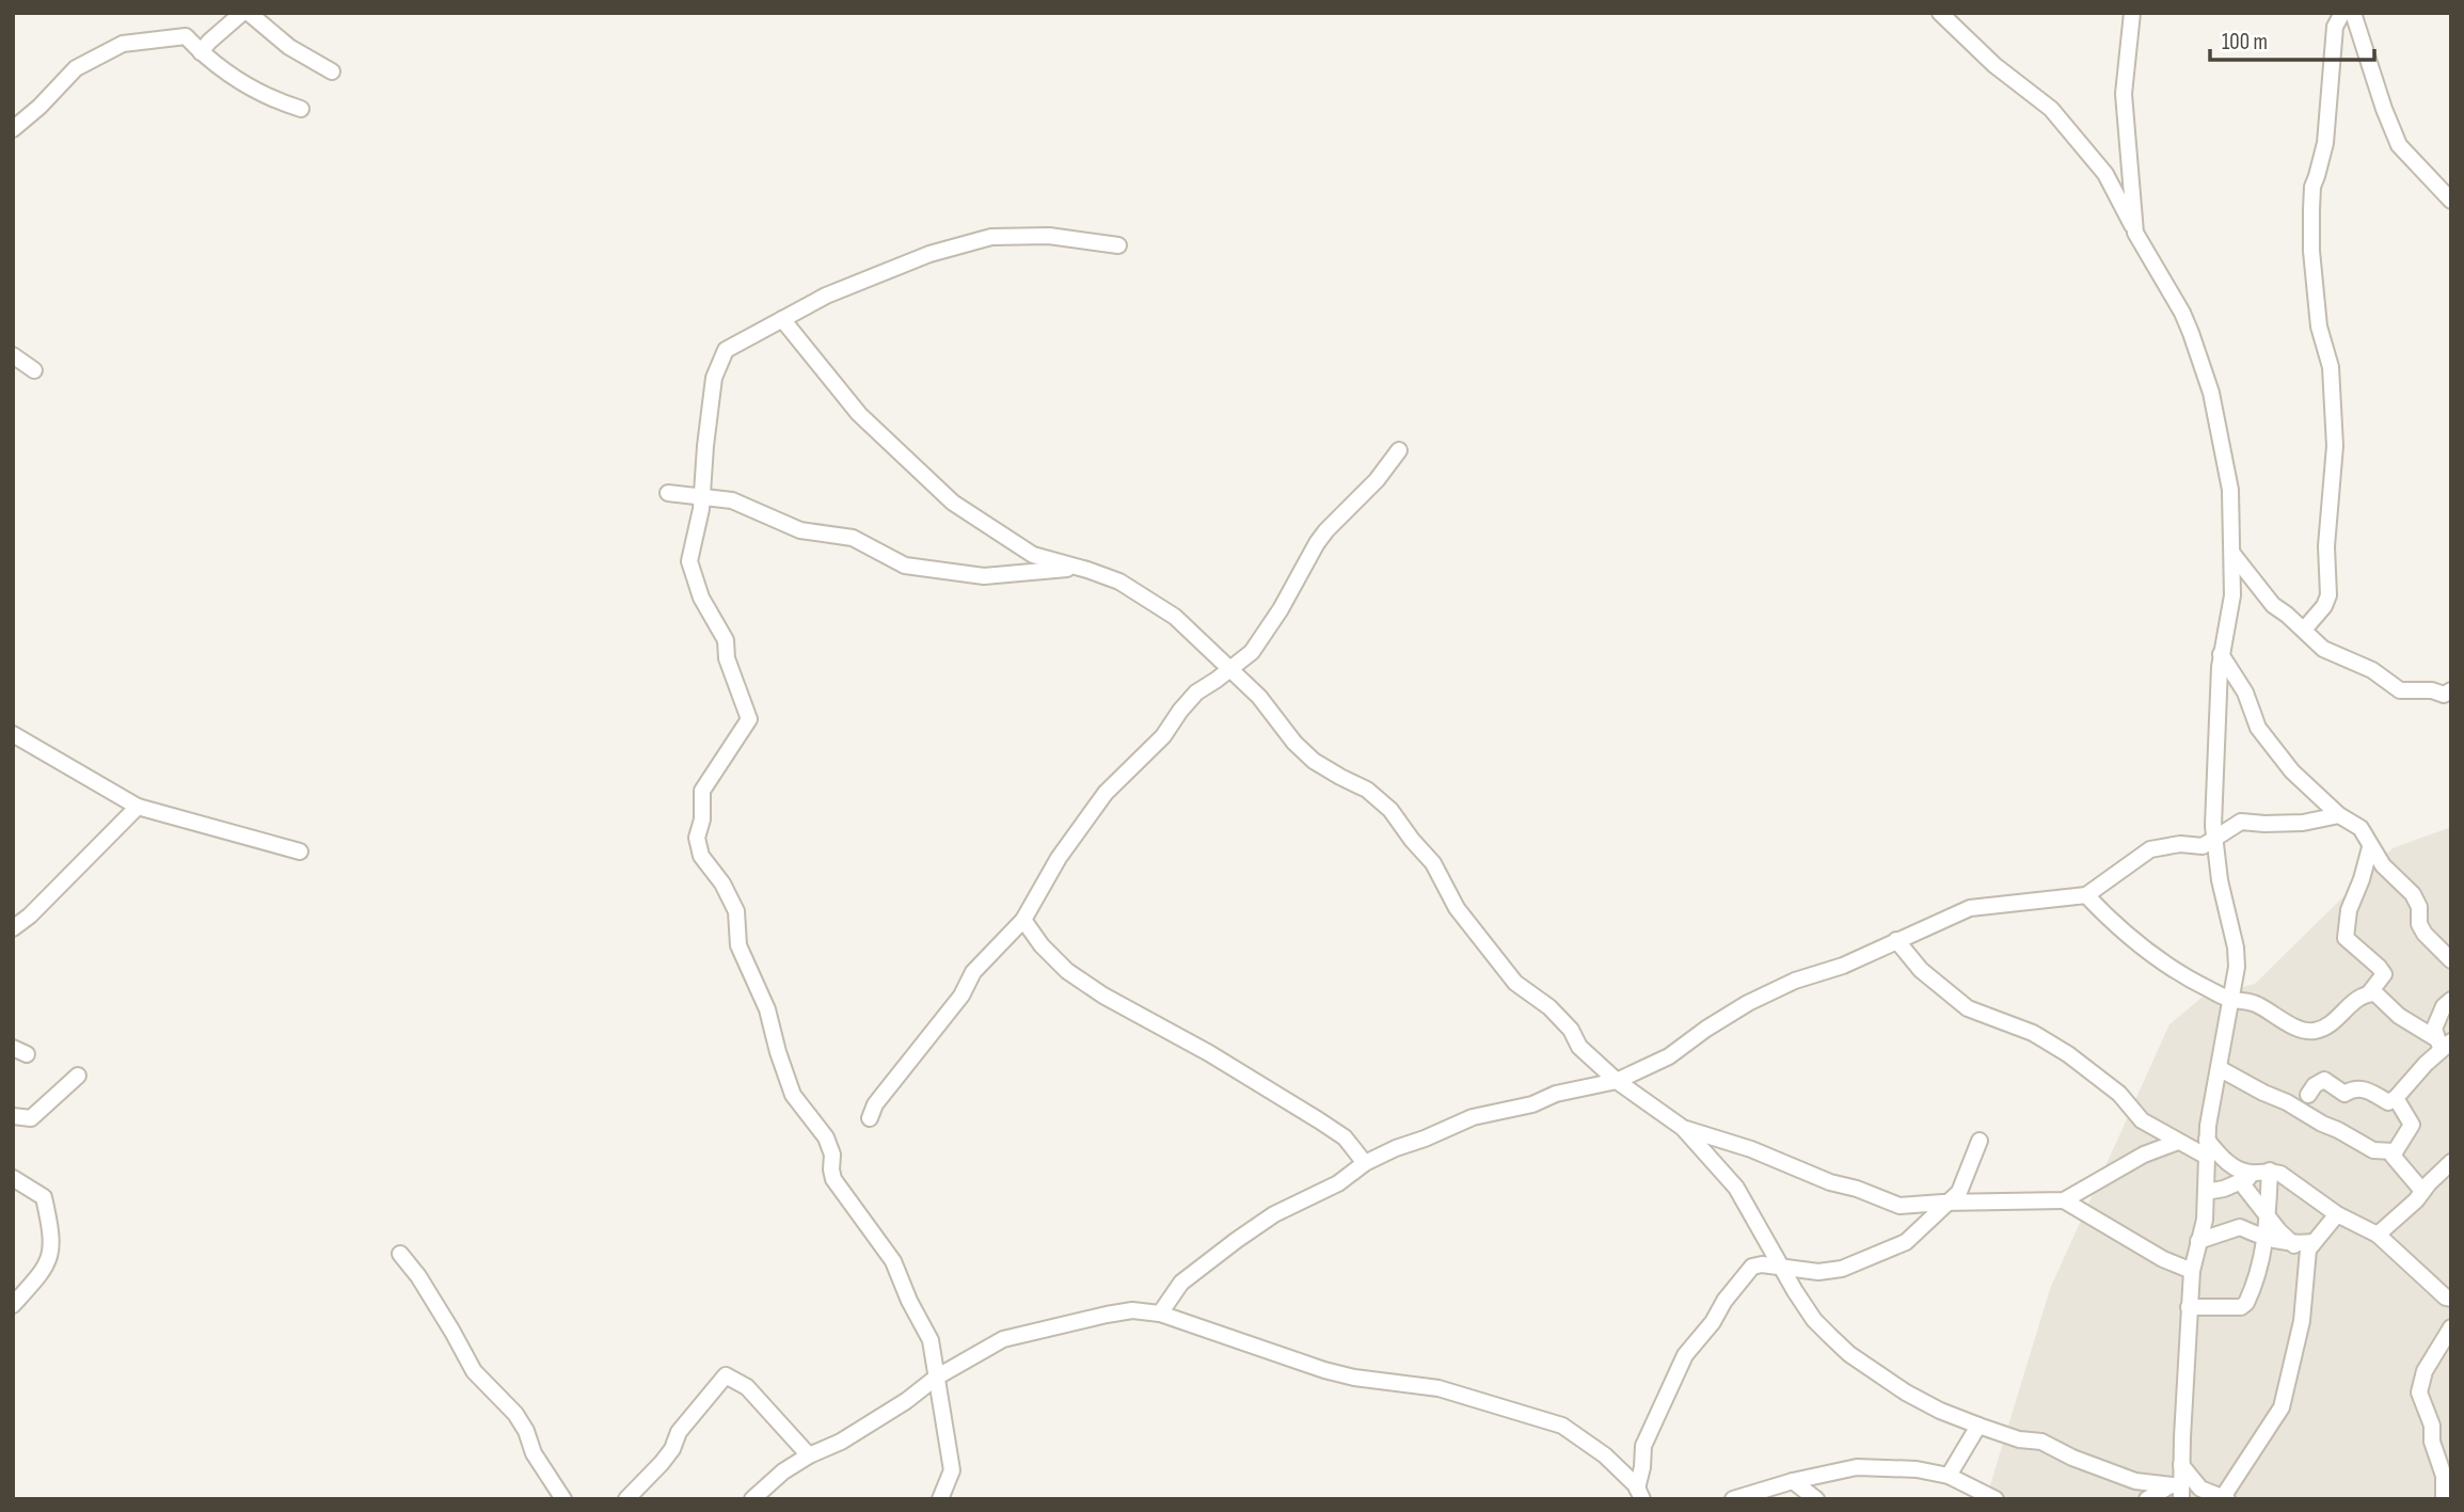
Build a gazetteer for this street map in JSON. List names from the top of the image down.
{
  "scale_bar": "100 m"
}
